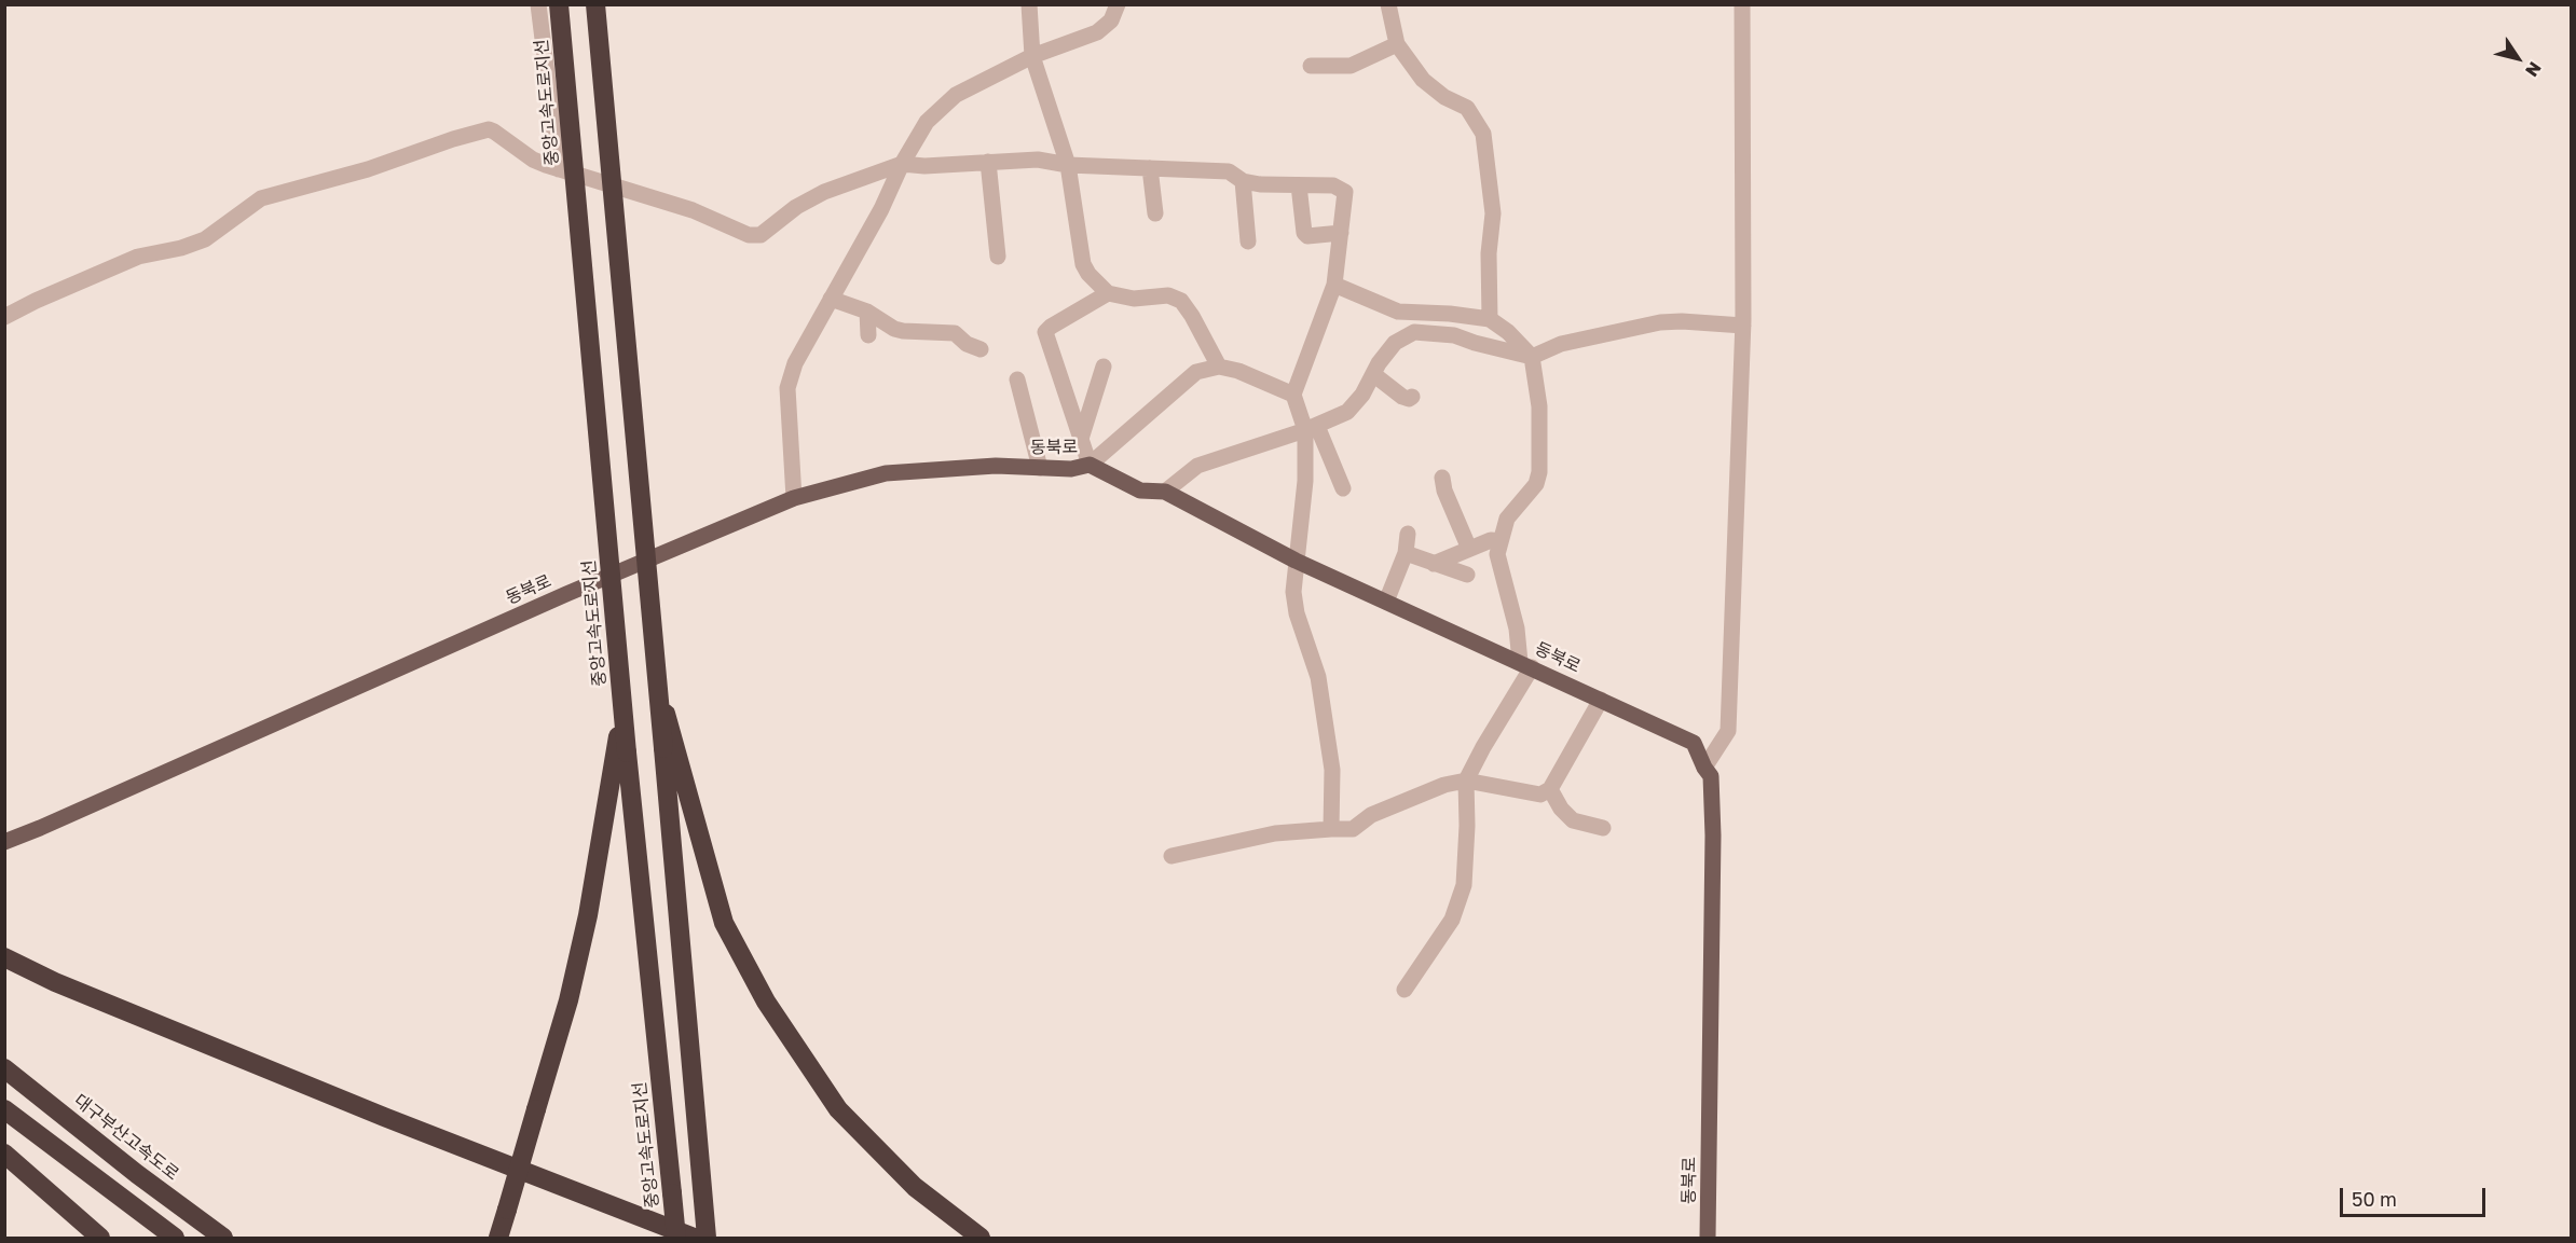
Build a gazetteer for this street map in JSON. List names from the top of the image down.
{
  "streets": {
    "highway": ["중앙고속도로지선", "대구부산고속도로"],
    "main road": ["동북로"]
  },
  "scale_bar": "50 m",
  "north": "bottom right"
}
